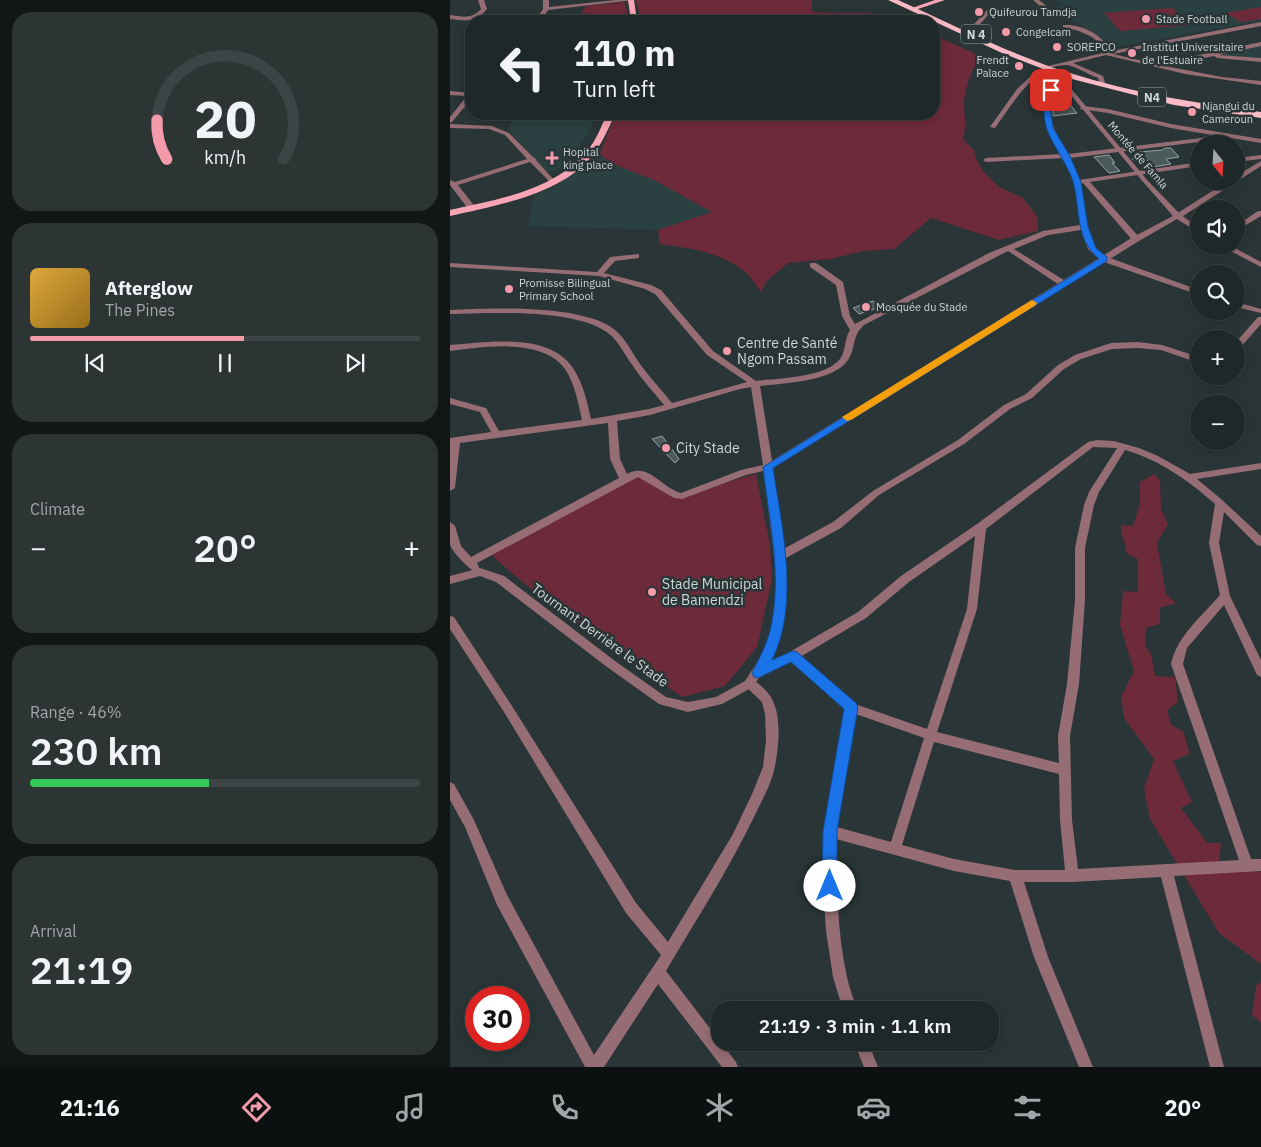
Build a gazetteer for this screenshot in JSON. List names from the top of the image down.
{
  "streets": {
    "highway": ["N 4", "N4"],
    "street": ["Montée de Famla", "Tournant Derrière le Stade"]
  },
  "crossings": [
    ["N 4", "N4"],
    ["N4", "Montée de Famla"]
  ],
  "places": {
    "other": [
      "Quifeurou Tamdja",
      "Stade Football",
      "Congelcam",
      "SOREPCO",
      "Institut Universitaire de l'Estuaire",
      "Frendt Palace",
      "Njangui du Cameroun",
      "Promisse Bilingual Primary School",
      "Mosquée du Stade",
      "Centre de Santé Ngom Passam",
      "City Stade",
      "Stade Municipal de Bamendzi"
    ],
    "health": ["Hopital king place"]
  },
  "north": "bottom",
  "page": {
    "turn": ["110 m", "Turn left"],
    "map_buttons": ["+", "−"],
    "song": ["Afterglow", "The Pines"],
    "tile": [
      "Climate",
      ["Range · 46%", "230 km"],
      ["Arrival", "21:19"]
    ],
    "heat": ["−", "20°", "+"],
    "limit": "30",
    "trip": "21:19 · 3 min · 1.1 km",
    "tabs": ["21:16", "20°"],
    "gauge": ["20", "km/h"]
  }
}
